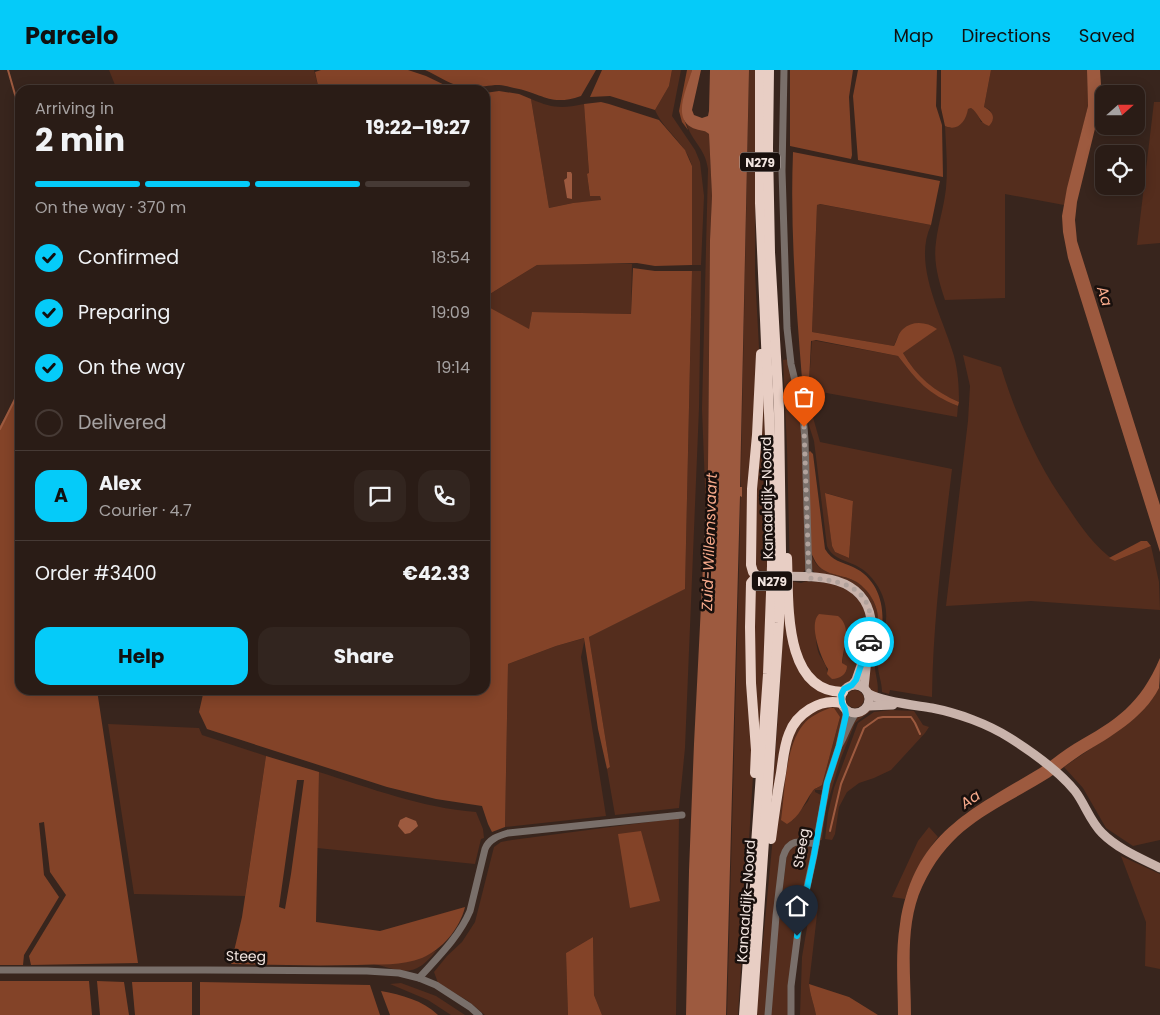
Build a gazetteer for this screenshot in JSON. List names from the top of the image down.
{
  "streets": {
    "highway": ["N279", "Kanaaldijk-Noord"],
    "street": ["Steeg"]
  },
  "crossings": [
    ["N279", "Kanaaldijk-Noord"],
    ["N279", "Steeg"]
  ],
  "water": ["Aa", "Zuid-Willemsvaart"],
  "north": "right",
  "page": {
    "header": "Parcelo",
    "nav": ["Map", "Directions", "Saved"],
    "heading": ["2 min", "Arriving in", "19:22–19:27"],
    "panel": [
      "Alex",
      "Courier · 4.7",
      "Order #3400",
      "€42.33"
    ],
    "bar": "On the way · 370 m",
    "list": [
      ["Confirmed", "18:54"],
      ["Preparing", "19:09"],
      ["On the way", "19:14"],
      "Delivered"
    ],
    "round": "A",
    "buttons": ["Help", "Share"]
  }
}
